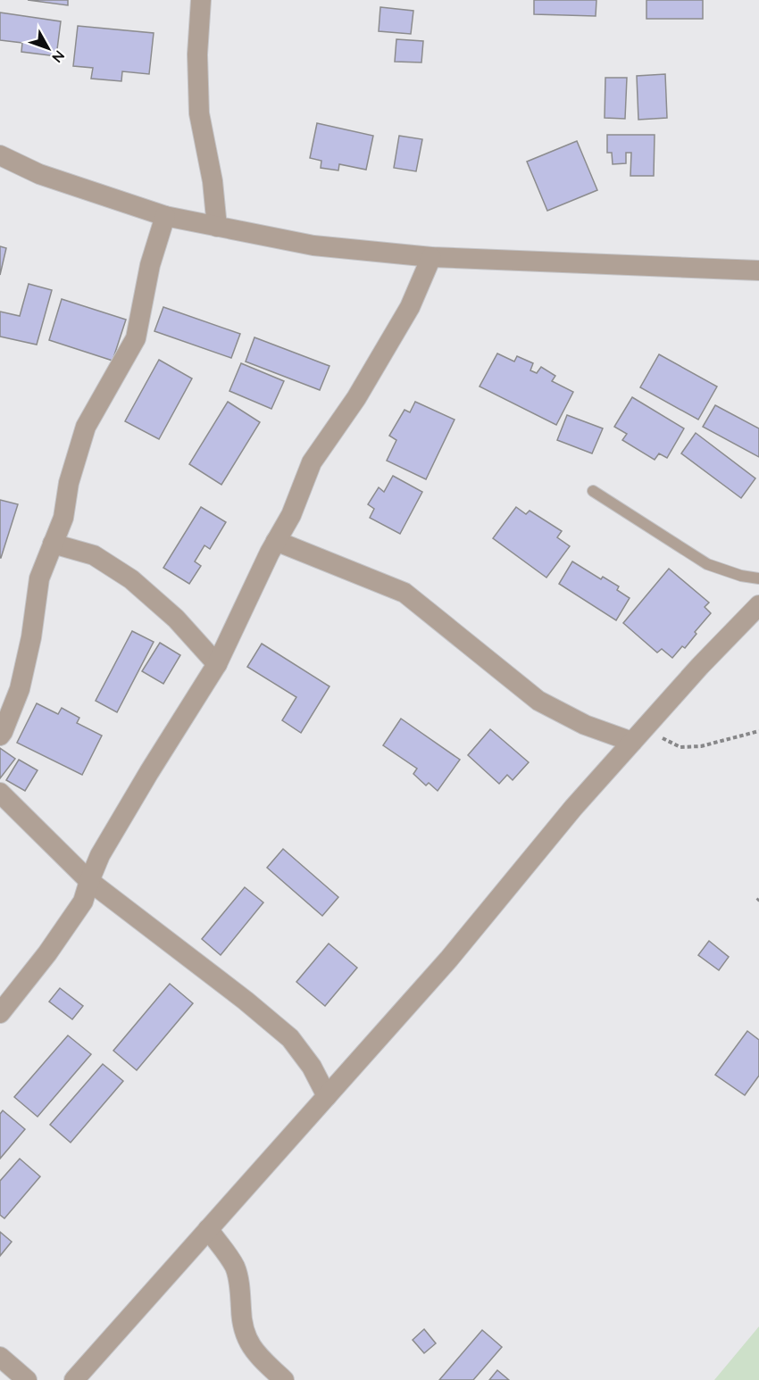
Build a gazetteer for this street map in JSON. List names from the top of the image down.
{
  "north": "bottom right"
}
